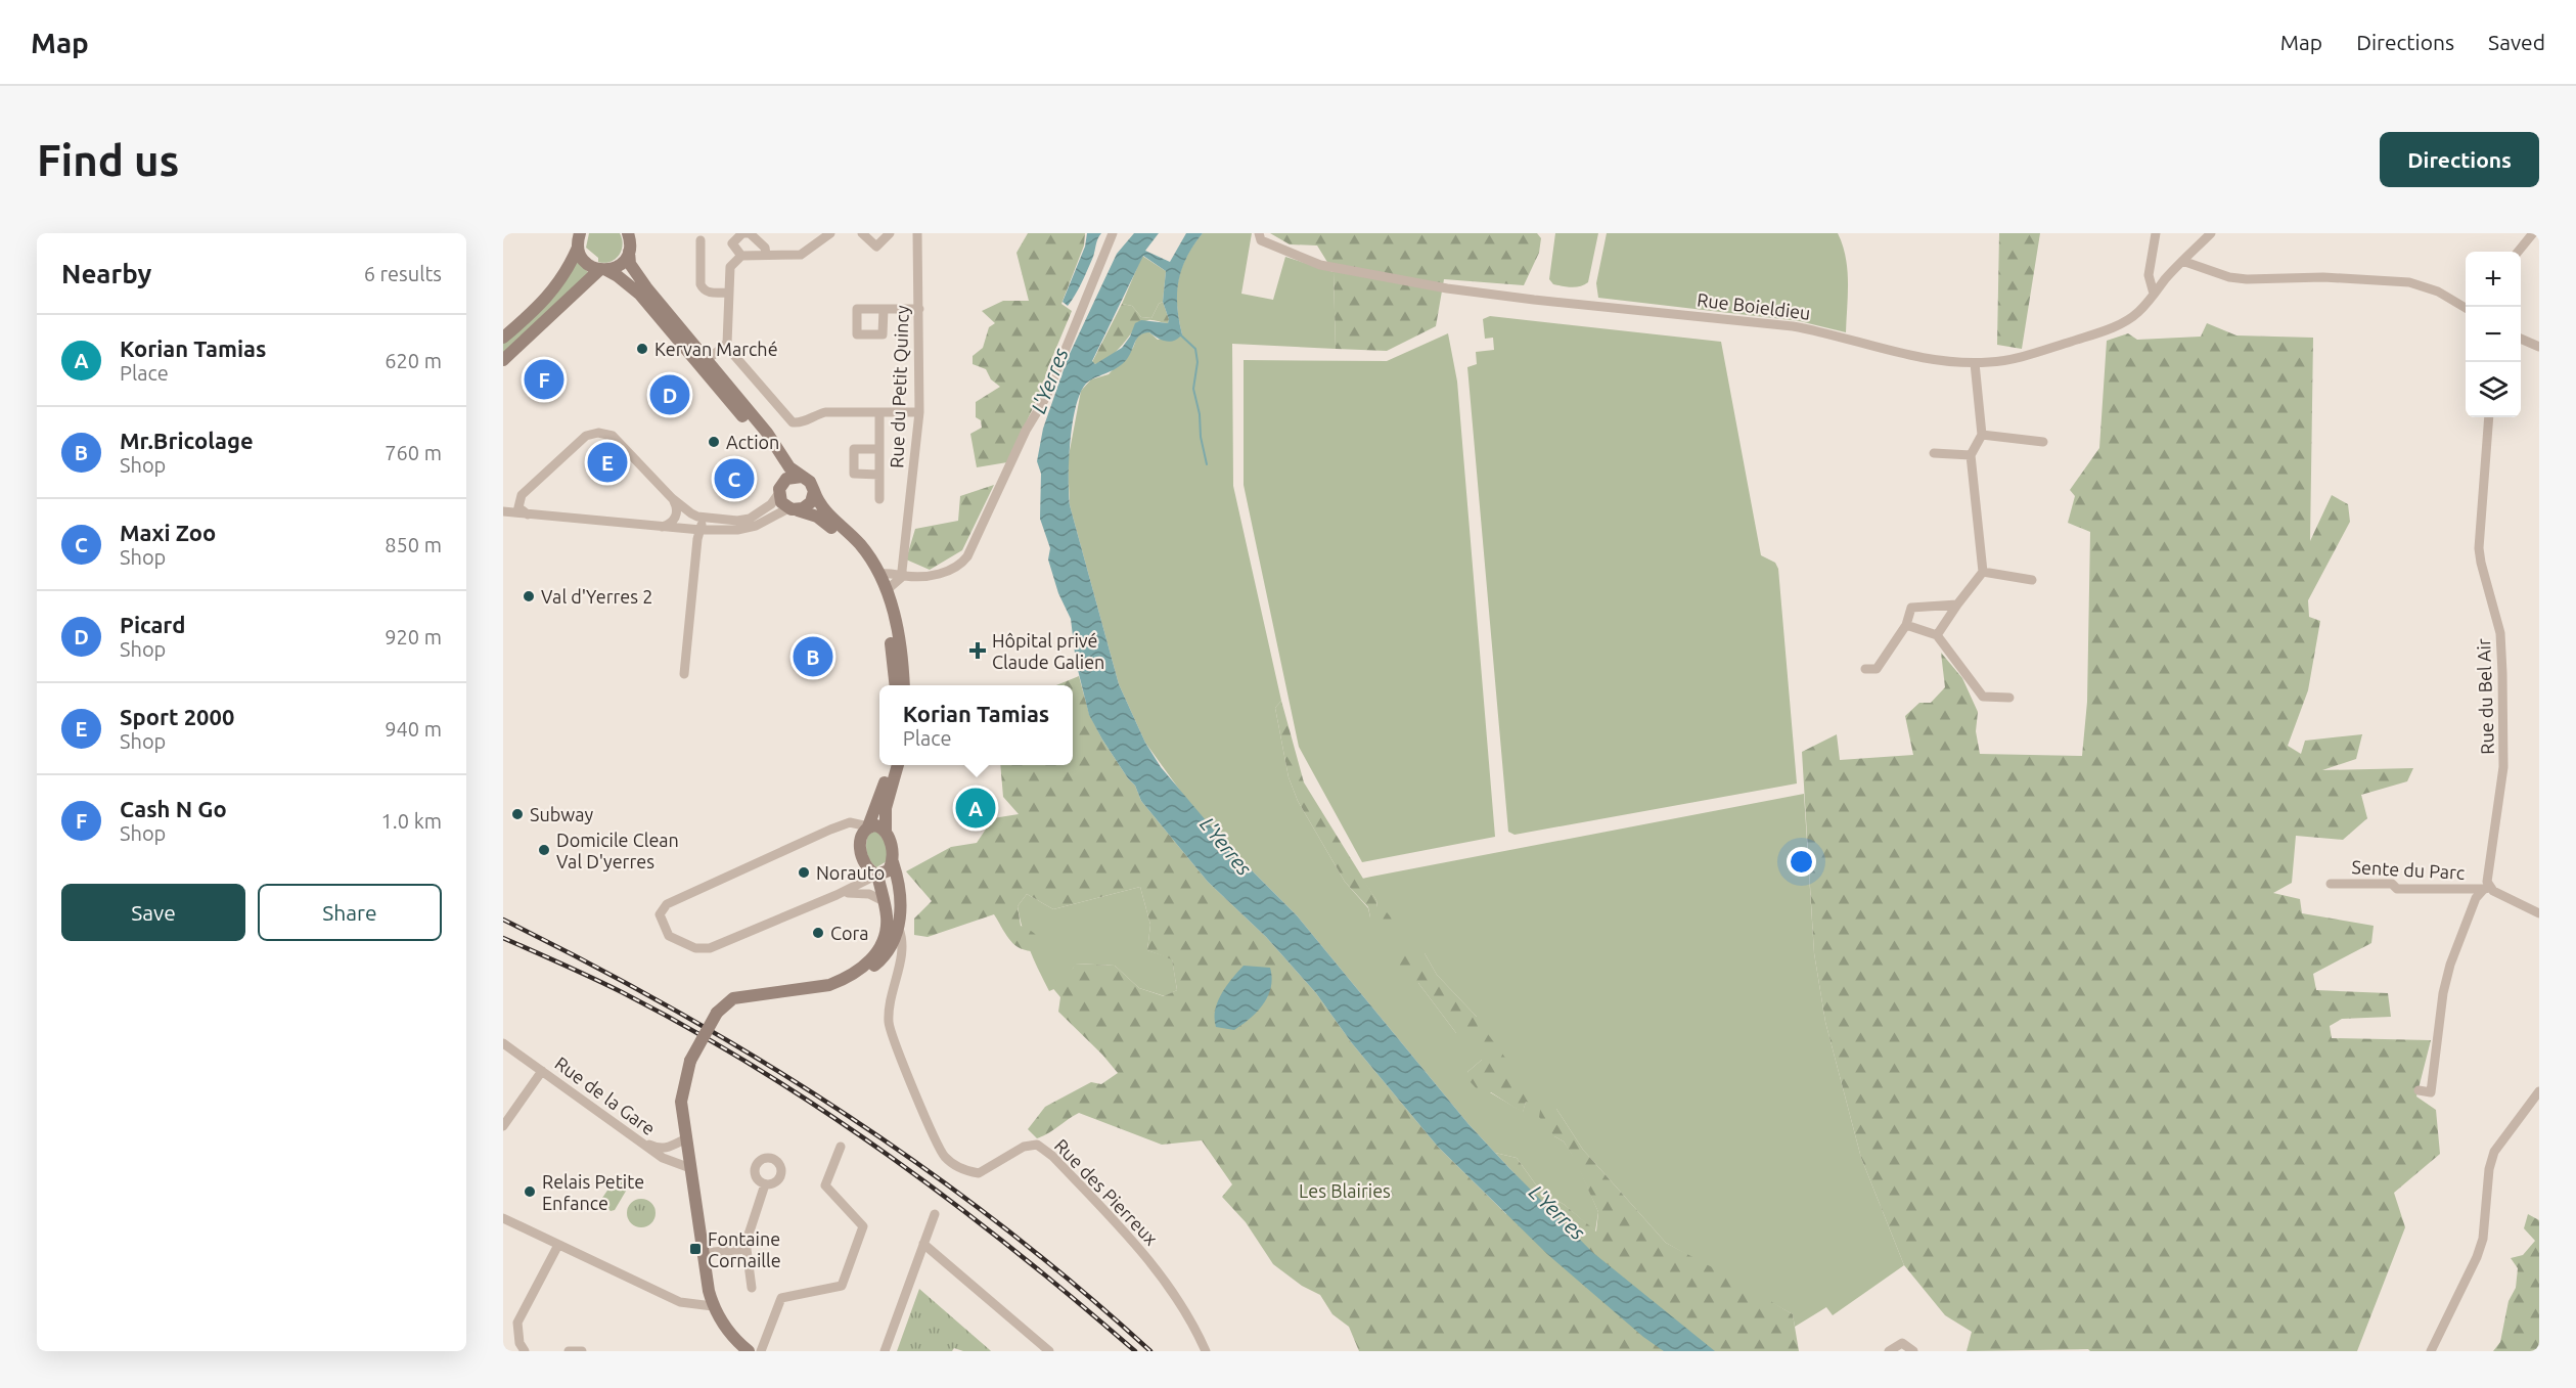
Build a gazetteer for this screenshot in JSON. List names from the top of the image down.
{
  "streets": {
    "street": [
      "Rue Boieldieu",
      "Rue du Petit Quincy",
      "Rue du Bel Air",
      "Sente du Parc",
      "Rue de la Gare",
      "Rue des Pierreux"
    ]
  },
  "crossings": [
    ["Rue du Bel Air", "Sente du Parc"]
  ],
  "water": ["L'Yerres"],
  "parks": ["Les Blairies"],
  "places": {
    "other": [
      "Kervan Marché",
      "Action",
      "Val d'Yerres 2",
      "Subway",
      "Domicile Clean Val D'yerres",
      "Norauto",
      "Cora",
      "Relais Petite Enfance"
    ],
    "health": ["Hôpital privé Claude Galien"],
    "transit": ["Fontaine Cornaille"]
  },
  "page": {
    "header": "Map",
    "nav": ["Map", "Directions", "Saved"],
    "buttons": [
      "Directions",
      ["Save", "Share"]
    ],
    "title": "Find us",
    "heading": ["Nearby", "6 results"],
    "map_buttons": ["+", "−"],
    "list": [
      {
        "mark": "A",
        "name": "Korian Tamias",
        "note": "Place",
        "value": "620 m"
      },
      {
        "mark": "B",
        "name": "Mr.Bricolage",
        "note": "Shop",
        "value": "760 m"
      },
      {
        "mark": "C",
        "name": "Maxi Zoo",
        "note": "Shop",
        "value": "850 m"
      },
      {
        "mark": "D",
        "name": "Picard",
        "note": "Shop",
        "value": "920 m"
      },
      {
        "mark": "E",
        "name": "Sport 2000",
        "note": "Shop",
        "value": "940 m"
      },
      {
        "mark": "F",
        "name": "Cash N Go",
        "note": "Shop",
        "value": "1.0 km"
      }
    ],
    "pins": [
      "F",
      "D",
      "E",
      "C",
      "B",
      "A"
    ],
    "popup": ["Korian Tamias", "Place"]
  }
}
